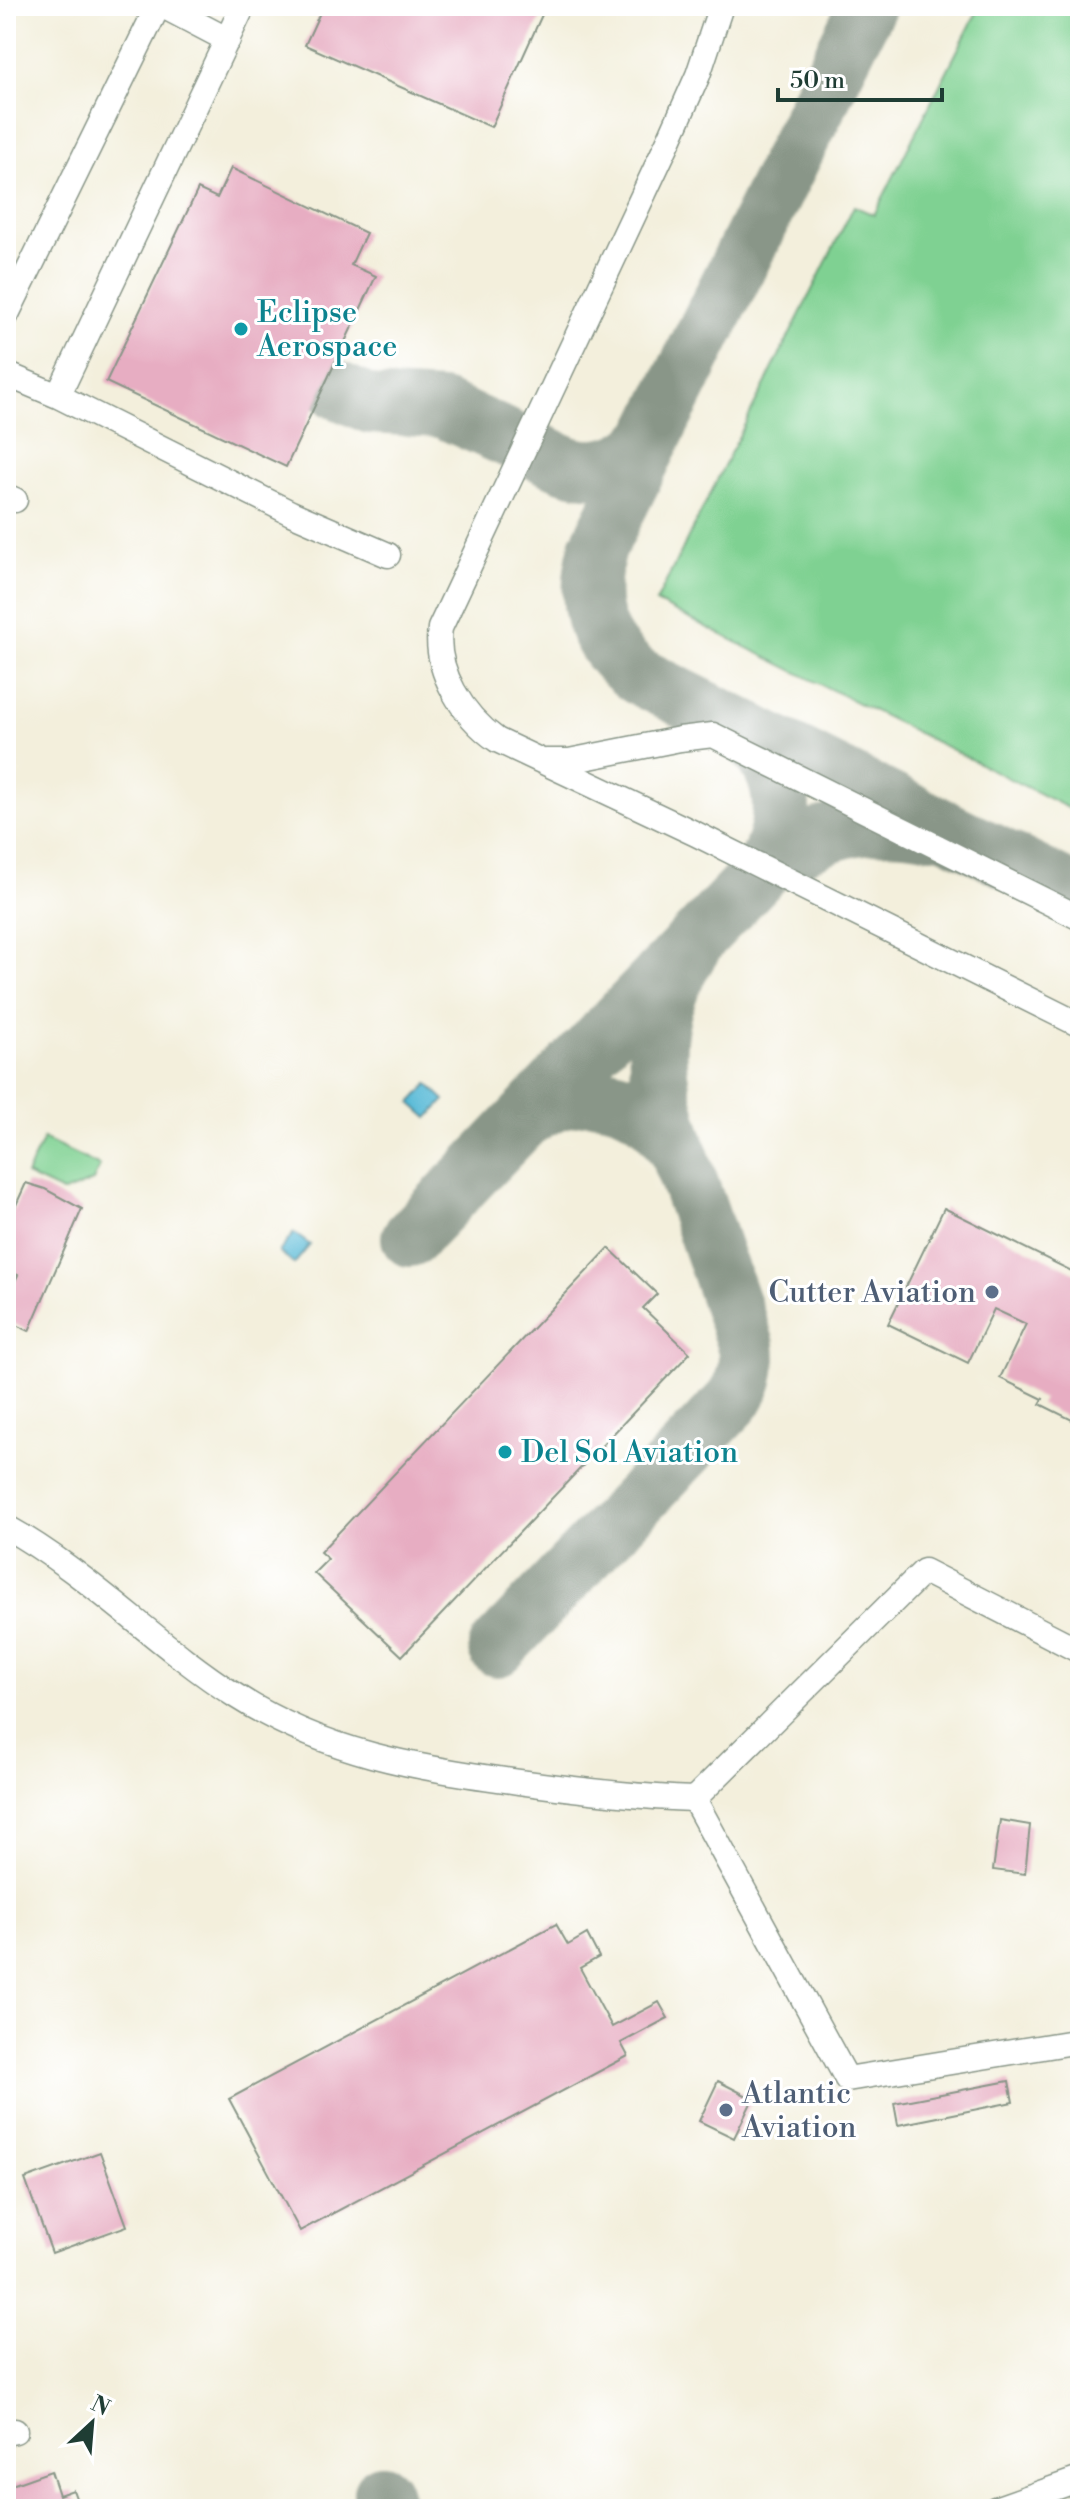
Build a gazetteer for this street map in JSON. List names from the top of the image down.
{
  "places": [
    "Eclipse Aerospace",
    "Cutter Aviation",
    "Del Sol Aviation",
    "Atlantic Aviation"
  ],
  "scale_bar": "50 m",
  "north": "top right"
}
